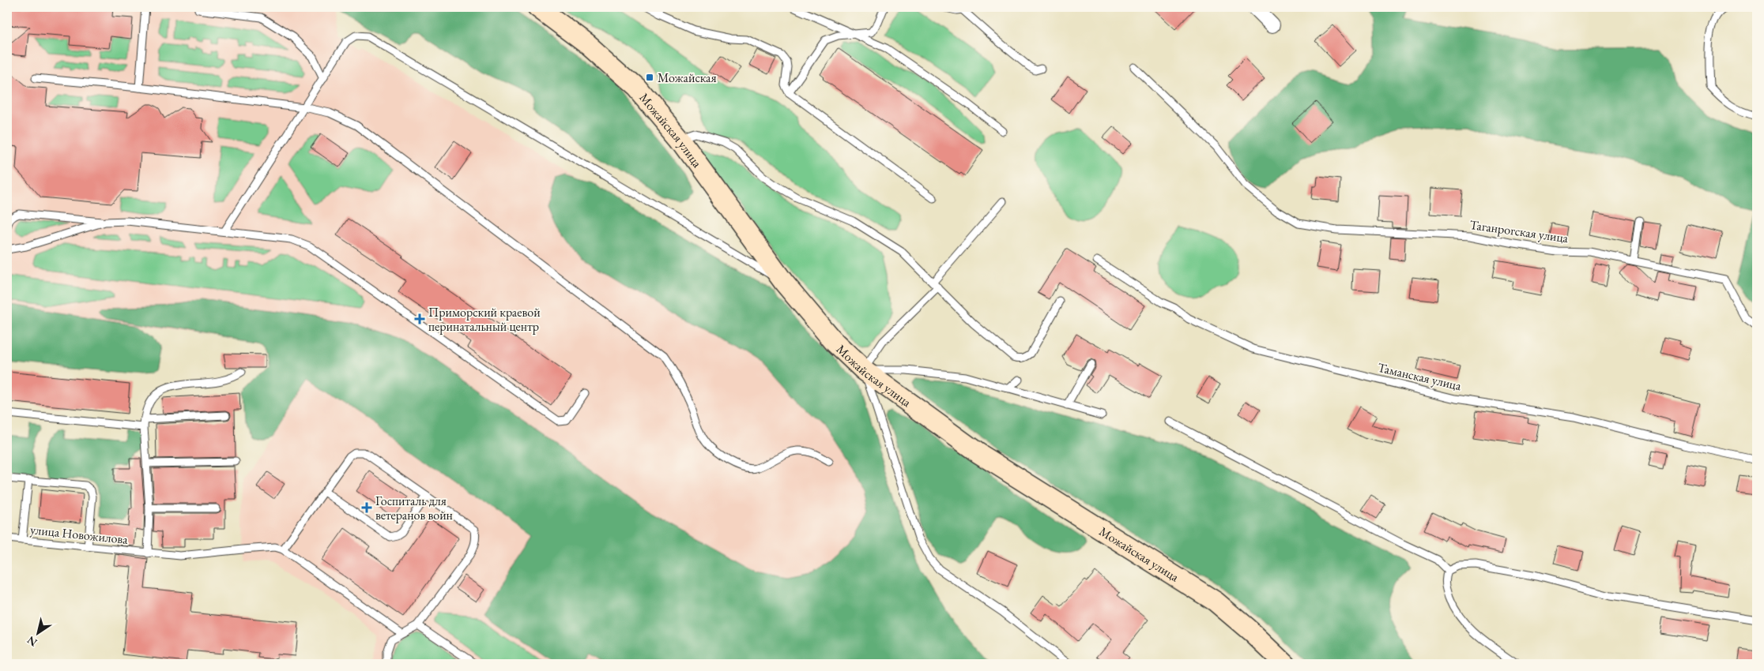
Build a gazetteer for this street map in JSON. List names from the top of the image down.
{
  "streets": {
    "main road": ["Можайская улица"],
    "lane": ["Таганрогская улица", "Таманская улица", "улица Новожилова"]
  },
  "places": {
    "transit": ["Можайская"],
    "health": ["Приморский краевой перинатальный центр", "Госпиталь для ветеранов войн"]
  },
  "north": "bottom left"
}
